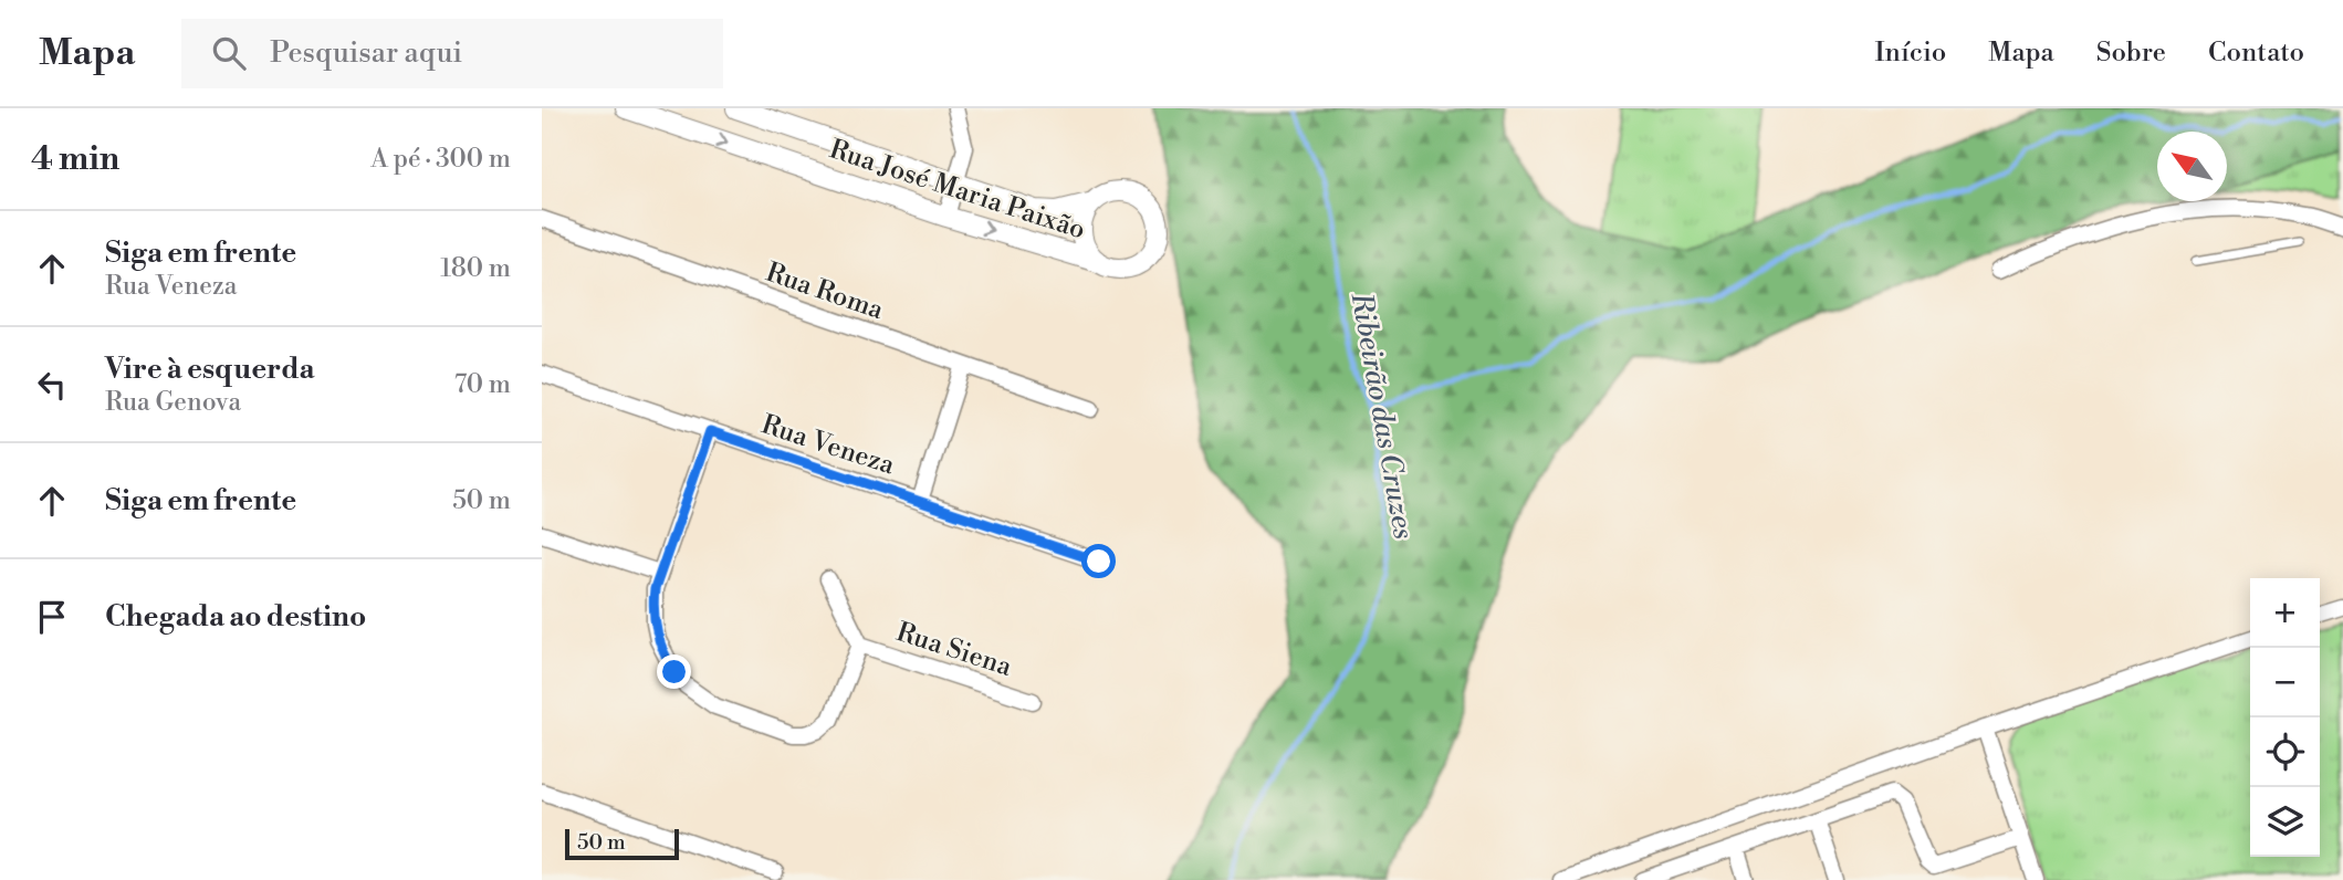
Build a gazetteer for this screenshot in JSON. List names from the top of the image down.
{
  "streets": {
    "street": [
      "Rua José Maria Paixão",
      "Rua Roma",
      "Rua Veneza",
      "Rua Siena"
    ]
  },
  "water": ["Ribeirão das Cruzes"],
  "scale_bar": "50 m",
  "north": "top left",
  "page": {
    "header": "Mapa",
    "search": "Pesquisar aqui",
    "nav": [
      "Início",
      "Mapa",
      "Sobre",
      "Contato"
    ],
    "heading": ["4 min", "A pé · 300 m"],
    "list": [
      ["Siga em frente", "Rua Veneza", "180 m"],
      ["Vire à esquerda", "Rua Genova", "70 m"],
      ["Siga em frente", "50 m"],
      "Chegada ao destino"
    ],
    "map_buttons": ["+", "−"],
    "scale": "50 m"
  }
}
